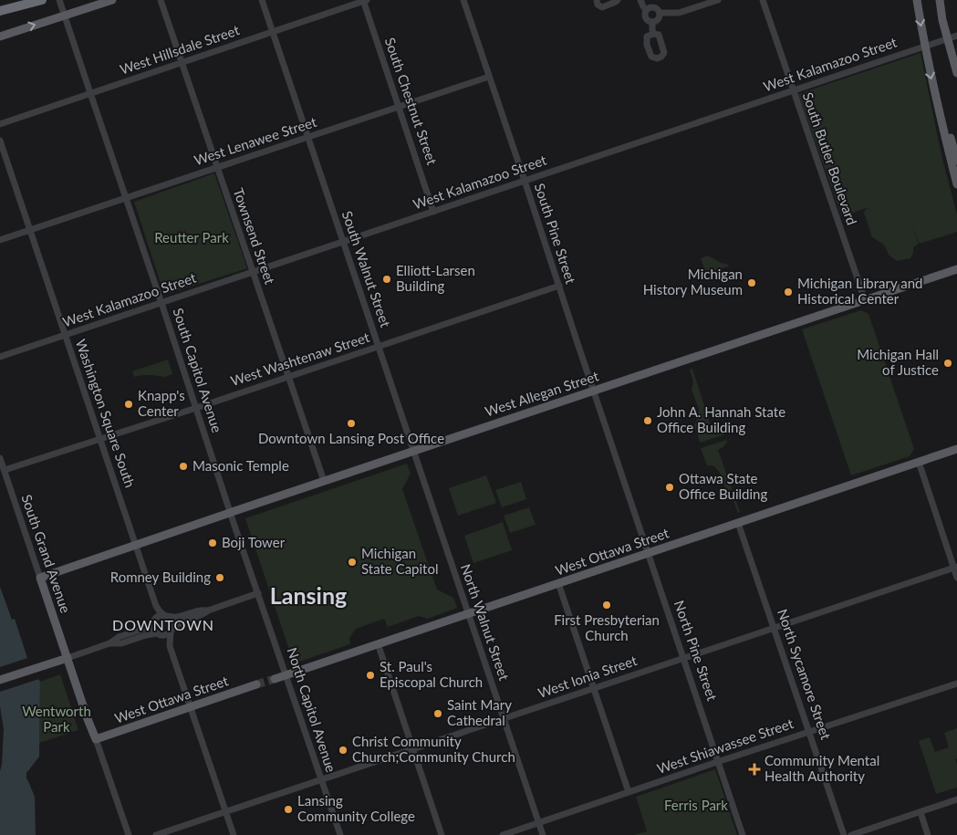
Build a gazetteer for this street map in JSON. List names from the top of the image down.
{
  "streets": {
    "main road": ["West Allegan Street", "West Ottawa Street", "South Grand Avenue"],
    "street": [
      "West Hillsdale Street",
      "West Kalamazoo Street",
      "South Chestnut Street",
      "West Lenawee Street",
      "South Butler Boulevard",
      "South Pine Street",
      "Townsend Street",
      "South Walnut Street",
      "West Washtenaw Street",
      "South Capitol Avenue",
      "Washington Square South",
      "North Walnut Street",
      "North Pine Street",
      "North Sycamore Street",
      "West Ionia Street",
      "North Capitol Avenue",
      "West Shiawassee Street"
    ]
  },
  "crossings": [
    ["West Hillsdale Street", "South Chestnut Street"],
    ["West Hillsdale Street", "Townsend Street"],
    ["West Hillsdale Street", "South Walnut Street"],
    ["West Hillsdale Street", "South Capitol Avenue"],
    ["West Kalamazoo Street", "South Chestnut Street"],
    ["West Kalamazoo Street", "South Butler Boulevard"],
    ["West Kalamazoo Street", "South Pine Street"],
    ["West Kalamazoo Street", "Townsend Street"],
    ["West Kalamazoo Street", "South Walnut Street"],
    ["West Kalamazoo Street", "South Capitol Avenue"],
    ["West Kalamazoo Street", "Washington Square South"],
    ["South Chestnut Street", "West Lenawee Street"],
    ["West Lenawee Street", "South Pine Street"],
    ["West Lenawee Street", "Townsend Street"],
    ["West Lenawee Street", "South Walnut Street"],
    ["West Lenawee Street", "South Capitol Avenue"],
    ["West Lenawee Street", "Washington Square South"],
    ["South Butler Boulevard", "West Allegan Street"],
    ["South Pine Street", "West Washtenaw Street"],
    ["South Pine Street", "West Allegan Street"],
    ["South Pine Street", "North Pine Street"],
    ["Townsend Street", "West Washtenaw Street"],
    ["Townsend Street", "West Allegan Street"],
    ["South Walnut Street", "West Washtenaw Street"],
    ["South Walnut Street", "West Allegan Street"],
    ["South Walnut Street", "North Walnut Street"],
    ["West Washtenaw Street", "South Capitol Avenue"],
    ["West Washtenaw Street", "Washington Square South"],
    ["West Washtenaw Street", "South Grand Avenue"],
    ["South Capitol Avenue", "West Allegan Street"],
    ["South Capitol Avenue", "North Capitol Avenue"],
    ["West Allegan Street", "Washington Square South"],
    ["West Allegan Street", "South Grand Avenue"],
    ["West Ottawa Street", "South Grand Avenue"],
    ["West Ottawa Street", "North Walnut Street"],
    ["West Ottawa Street", "North Pine Street"],
    ["West Ottawa Street", "North Sycamore Street"],
    ["West Ottawa Street", "North Capitol Avenue"],
    ["North Walnut Street", "West Ionia Street"],
    ["North Walnut Street", "West Shiawassee Street"],
    ["North Pine Street", "West Ionia Street"],
    ["North Pine Street", "West Shiawassee Street"],
    ["North Sycamore Street", "West Ionia Street"],
    ["North Sycamore Street", "West Shiawassee Street"],
    ["West Ionia Street", "North Capitol Avenue"]
  ],
  "districts": ["Lansing", "DOWNTOWN"],
  "parks": ["Reutter Park", "Wentworth Park", "Ferris Park"],
  "places": {
    "other": [
      "Elliott-Larsen Building",
      "Michigan History Museum",
      "Michigan Library and Historical Center",
      "Michigan Hall of Justice",
      "Knapp's Center",
      "John A. Hannah State Office Building",
      "Downtown Lansing Post Office",
      "Masonic Temple",
      "Ottawa State Office Building",
      "Boji Tower",
      "Michigan State Capitol",
      "Romney Building",
      "First Presbyterian Church",
      "St. Paul's Episcopal Church",
      "Saint Mary Cathedral",
      "Christ Community Church;Community Church",
      "Lansing Community College"
    ],
    "health": ["Community Mental Health Authority"]
  }
}
